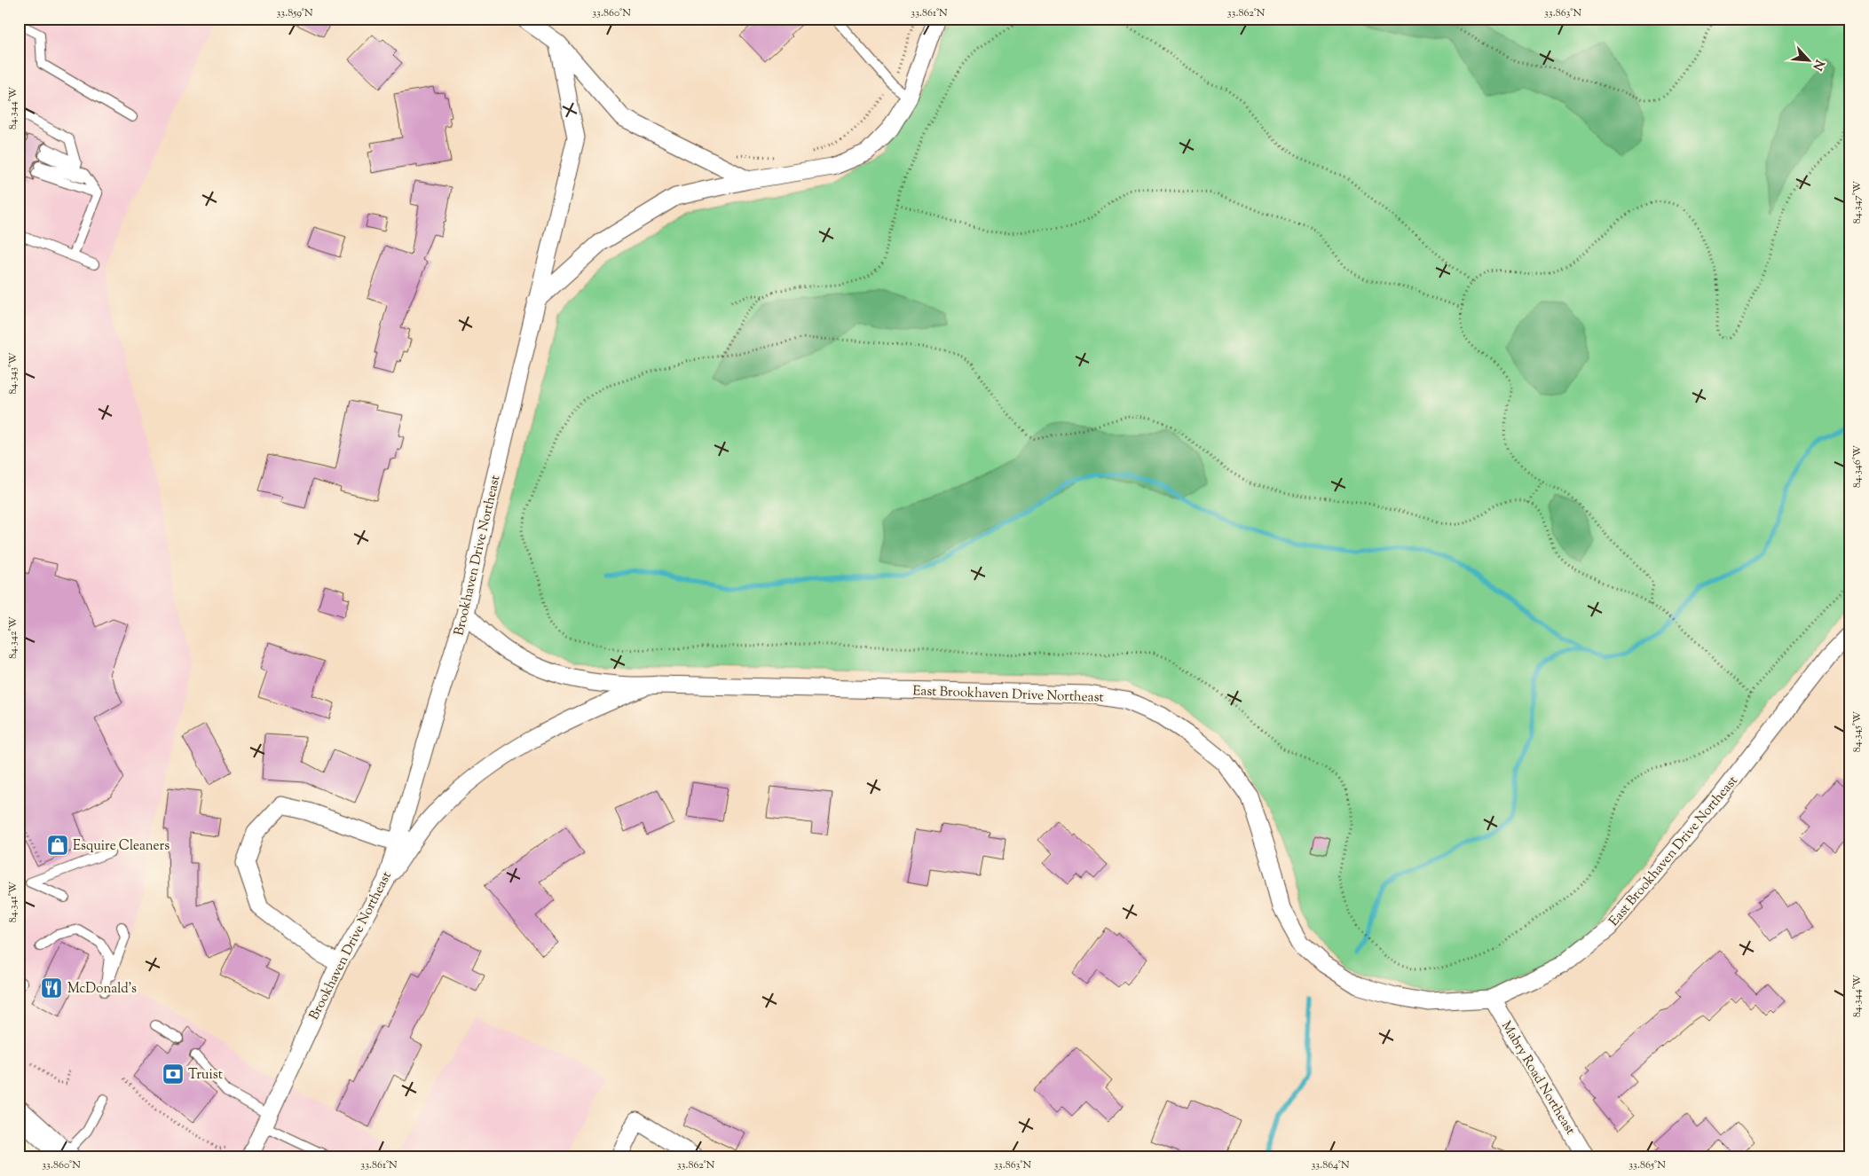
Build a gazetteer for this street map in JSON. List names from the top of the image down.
{
  "streets": {
    "street": ["Brookhaven Drive Northeast", "East Brookhaven Drive Northeast", "Mabry Road Northeast"]
  },
  "crossings": [
    ["Brookhaven Drive Northeast", "East Brookhaven Drive Northeast"],
    ["East Brookhaven Drive Northeast", "Mabry Road Northeast"]
  ],
  "places": {
    "shop": ["Esquire Cleaners"],
    "restaurant": ["McDonald's"],
    "bank": ["Truist"]
  },
  "north": "bottom right",
  "coordinates": [
    "33.859°N",
    "33.860°N",
    "33.861°N",
    "33.862°N",
    "33.863°N",
    "84.344°W",
    "84.347°W",
    "84.343°W",
    "84.346°W",
    "84.342°W",
    "84.345°W",
    "84.341°W",
    "33.864°N",
    "33.865°N"
  ]
}
